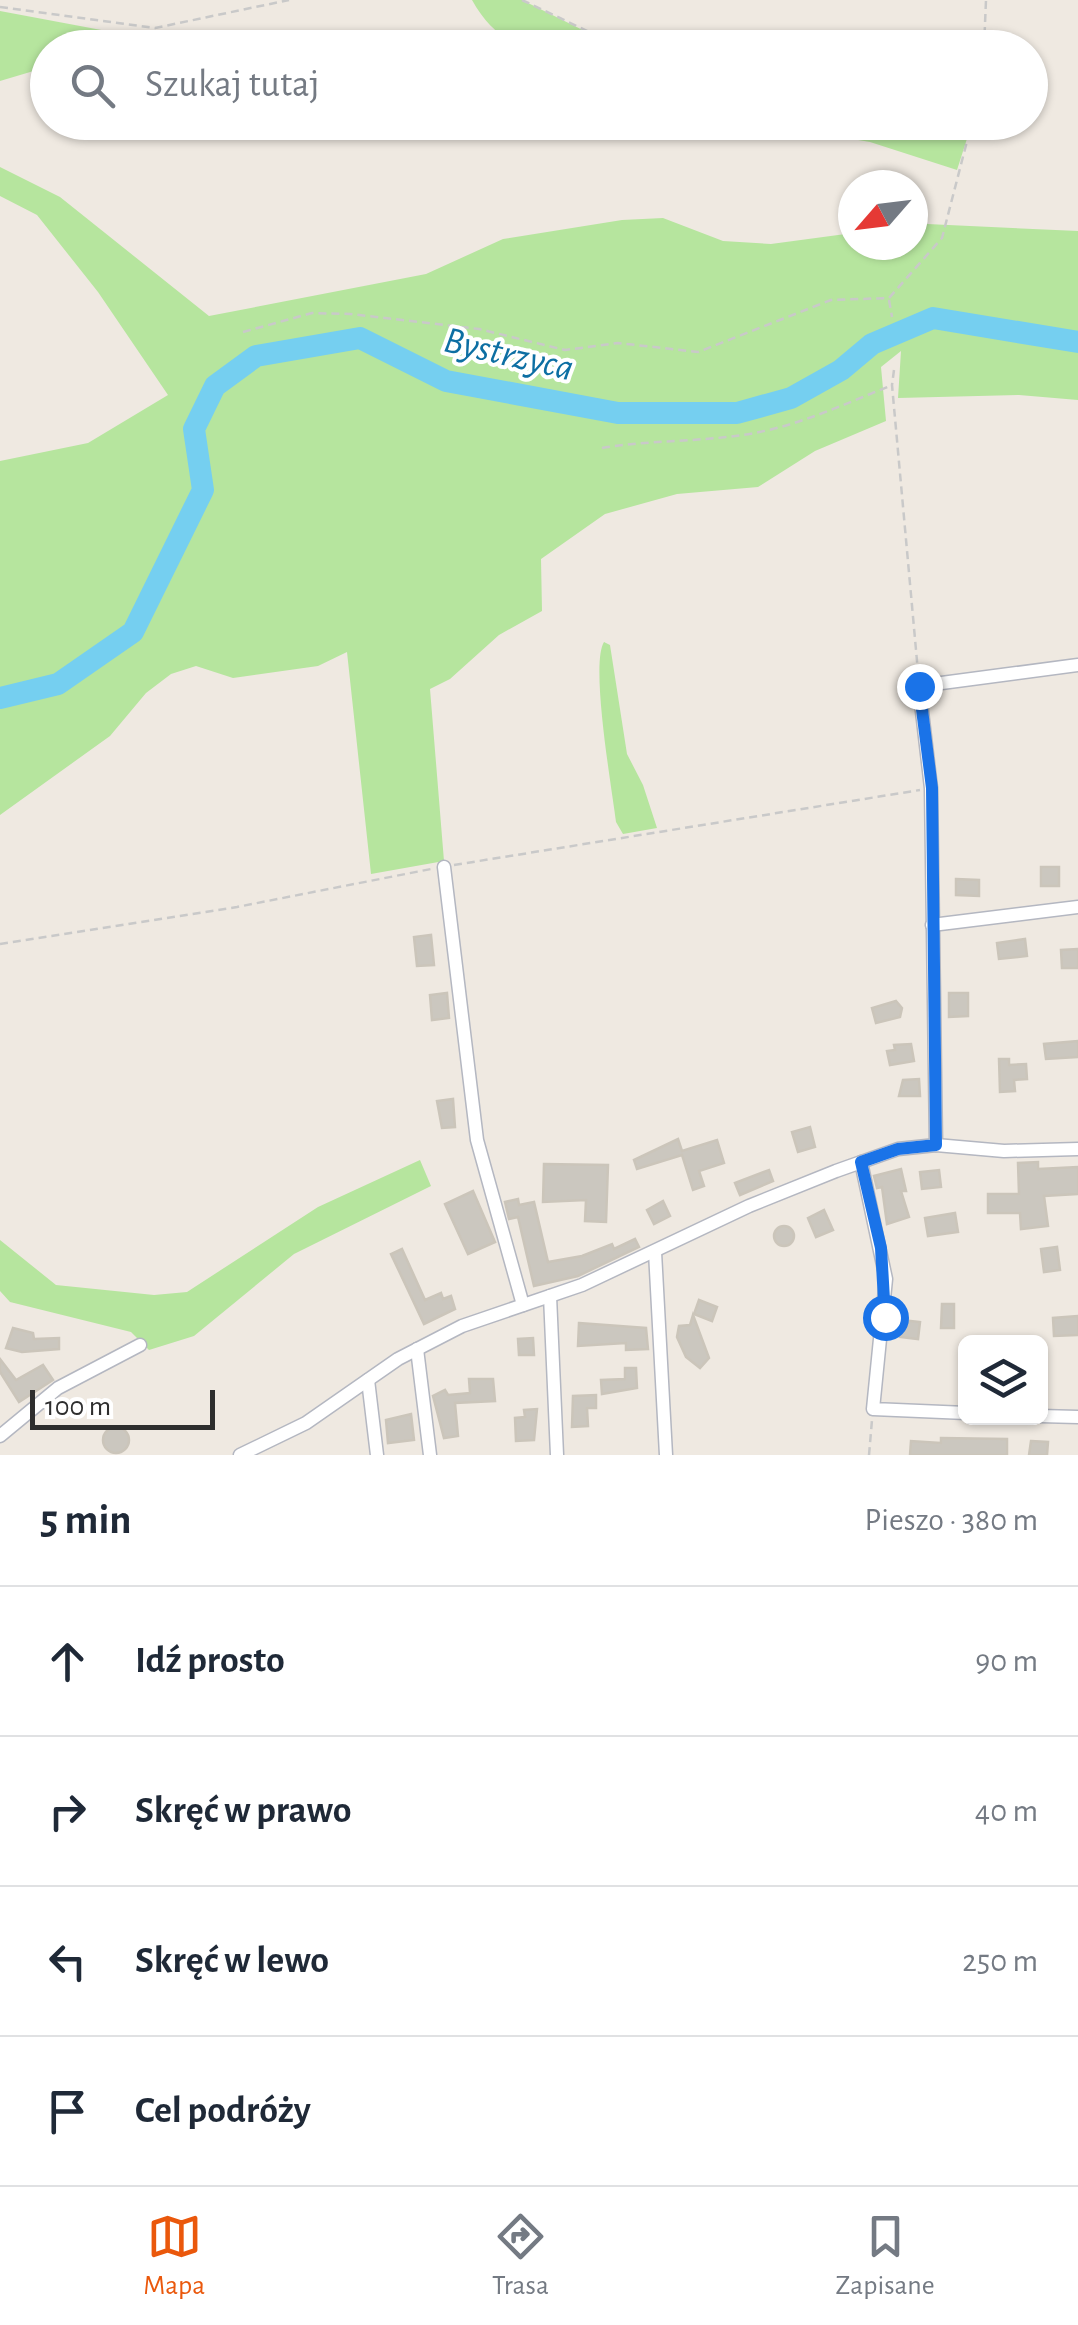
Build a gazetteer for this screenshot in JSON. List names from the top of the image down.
{
  "water": ["Bystrzyca"],
  "scale_bar": "100 m",
  "north": "bottom left",
  "page": {
    "search": "Szukaj tutaj",
    "scale": "100 m",
    "heading": ["5 min", "Pieszo · 380 m"],
    "list": [
      ["Idź prosto", "90 m"],
      ["Skręć w prawo", "40 m"],
      ["Skręć w lewo", "250 m"],
      "Cel podróży"
    ],
    "nav": ["Mapa", "Trasa", "Zapisane"]
  }
}
